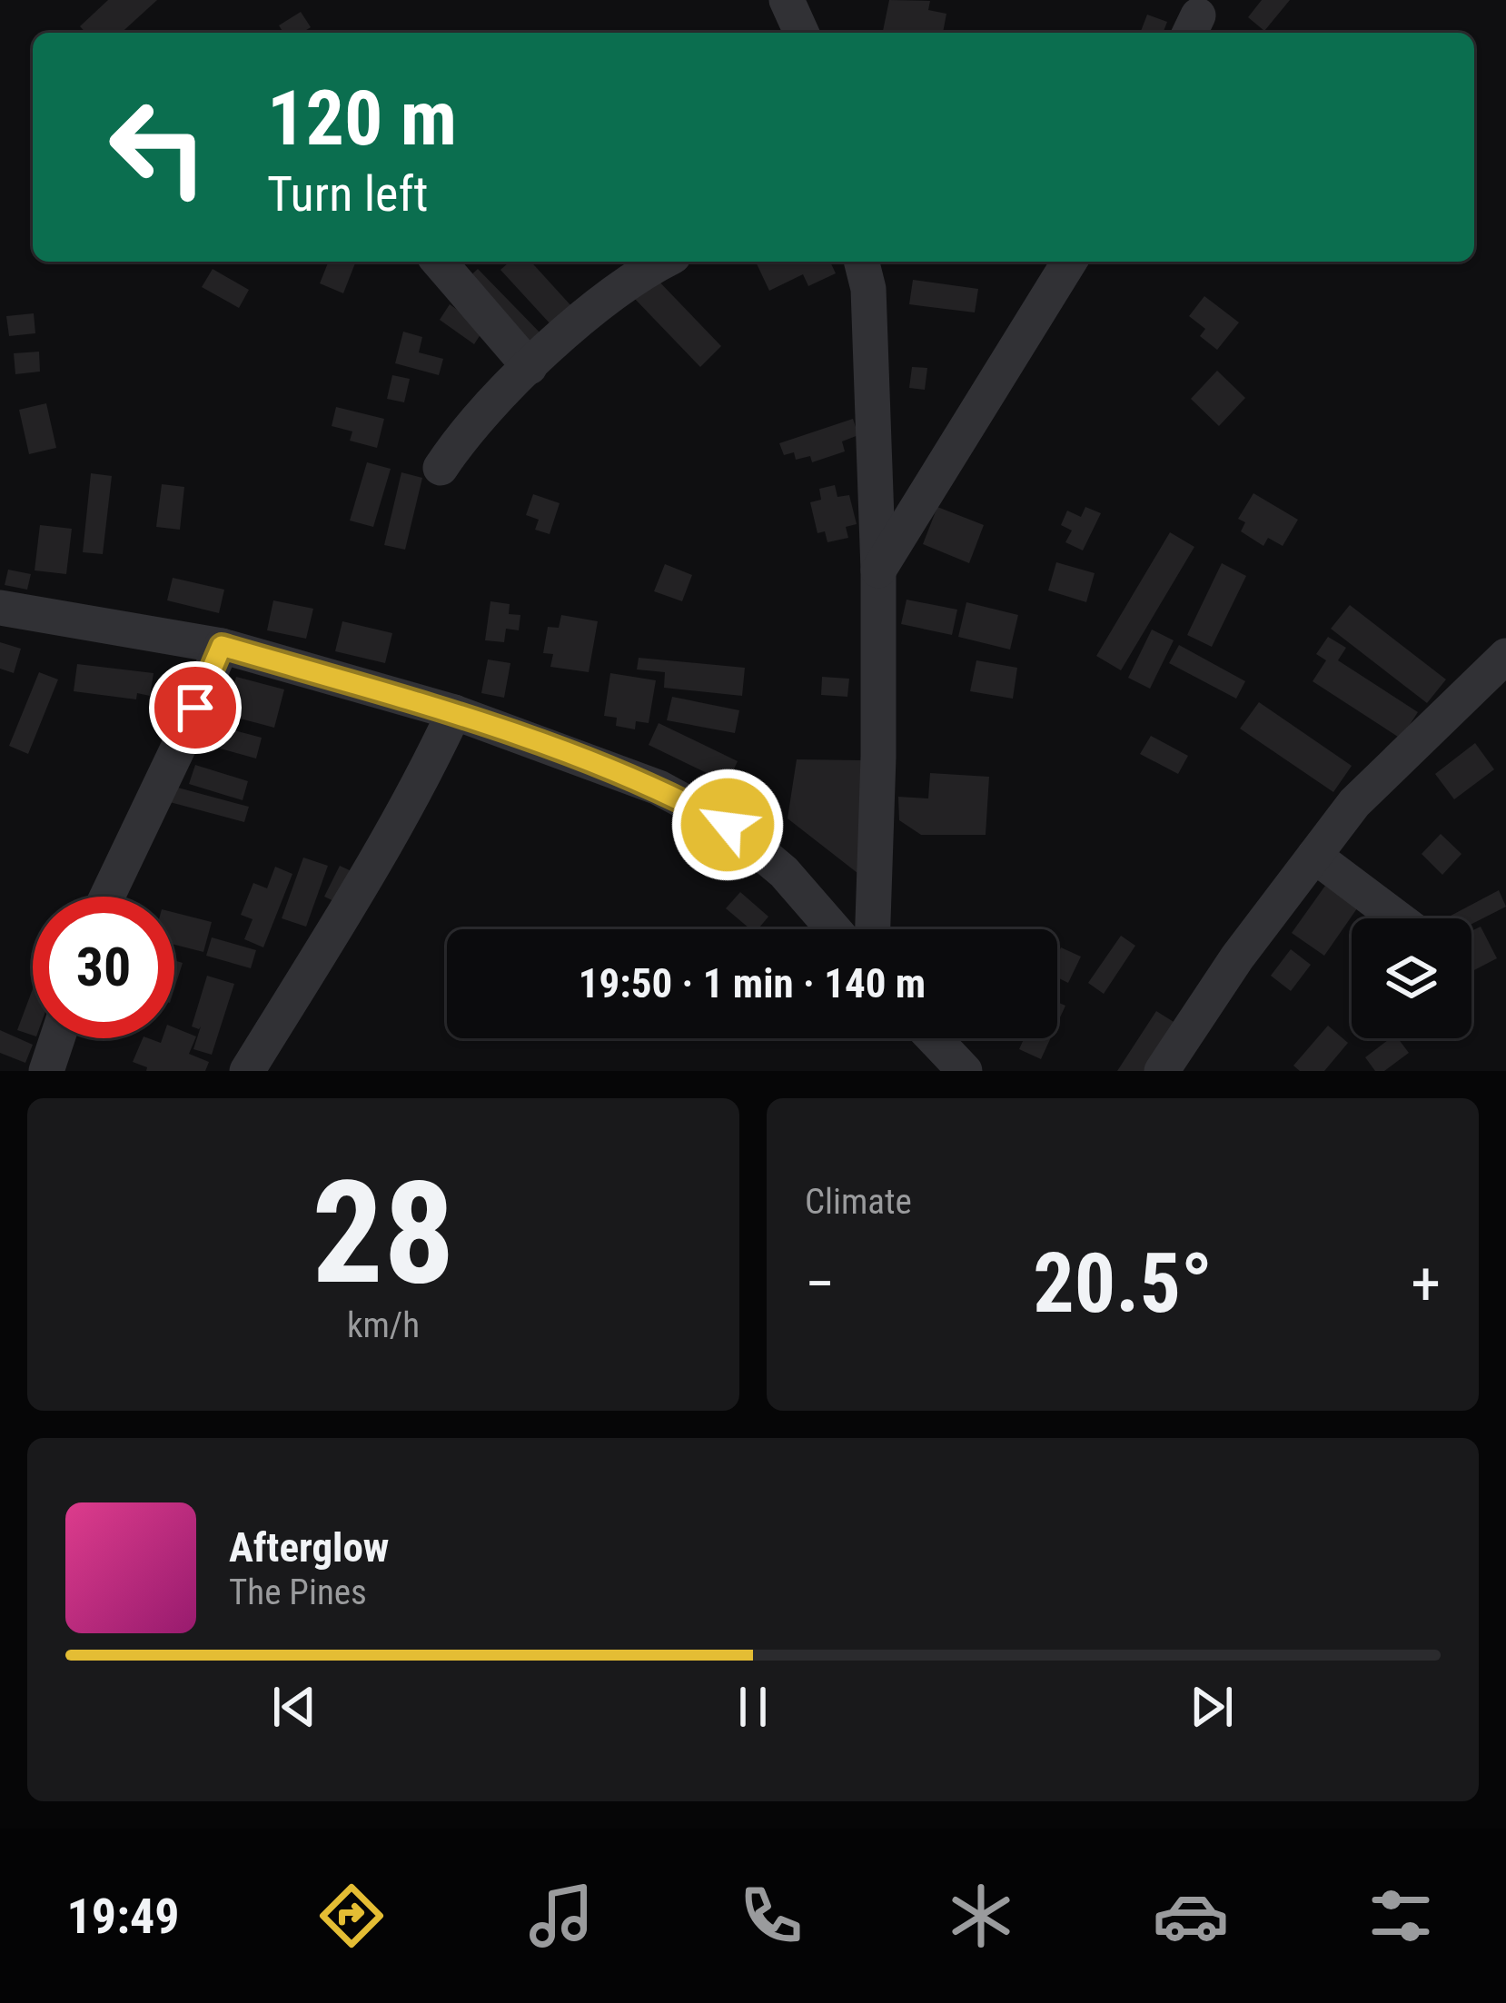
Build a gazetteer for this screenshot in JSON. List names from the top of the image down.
{
  "page": {
    "turn": ["120 m", "Turn left"],
    "limit": "30",
    "trip": "19:50 · 1 min · 140 m",
    "tile": [
      ["28", "km/h"],
      "Climate"
    ],
    "heat": ["−", "20.5°", "+"],
    "song": ["Afterglow", "The Pines"],
    "tabs": "19:49"
  }
}
